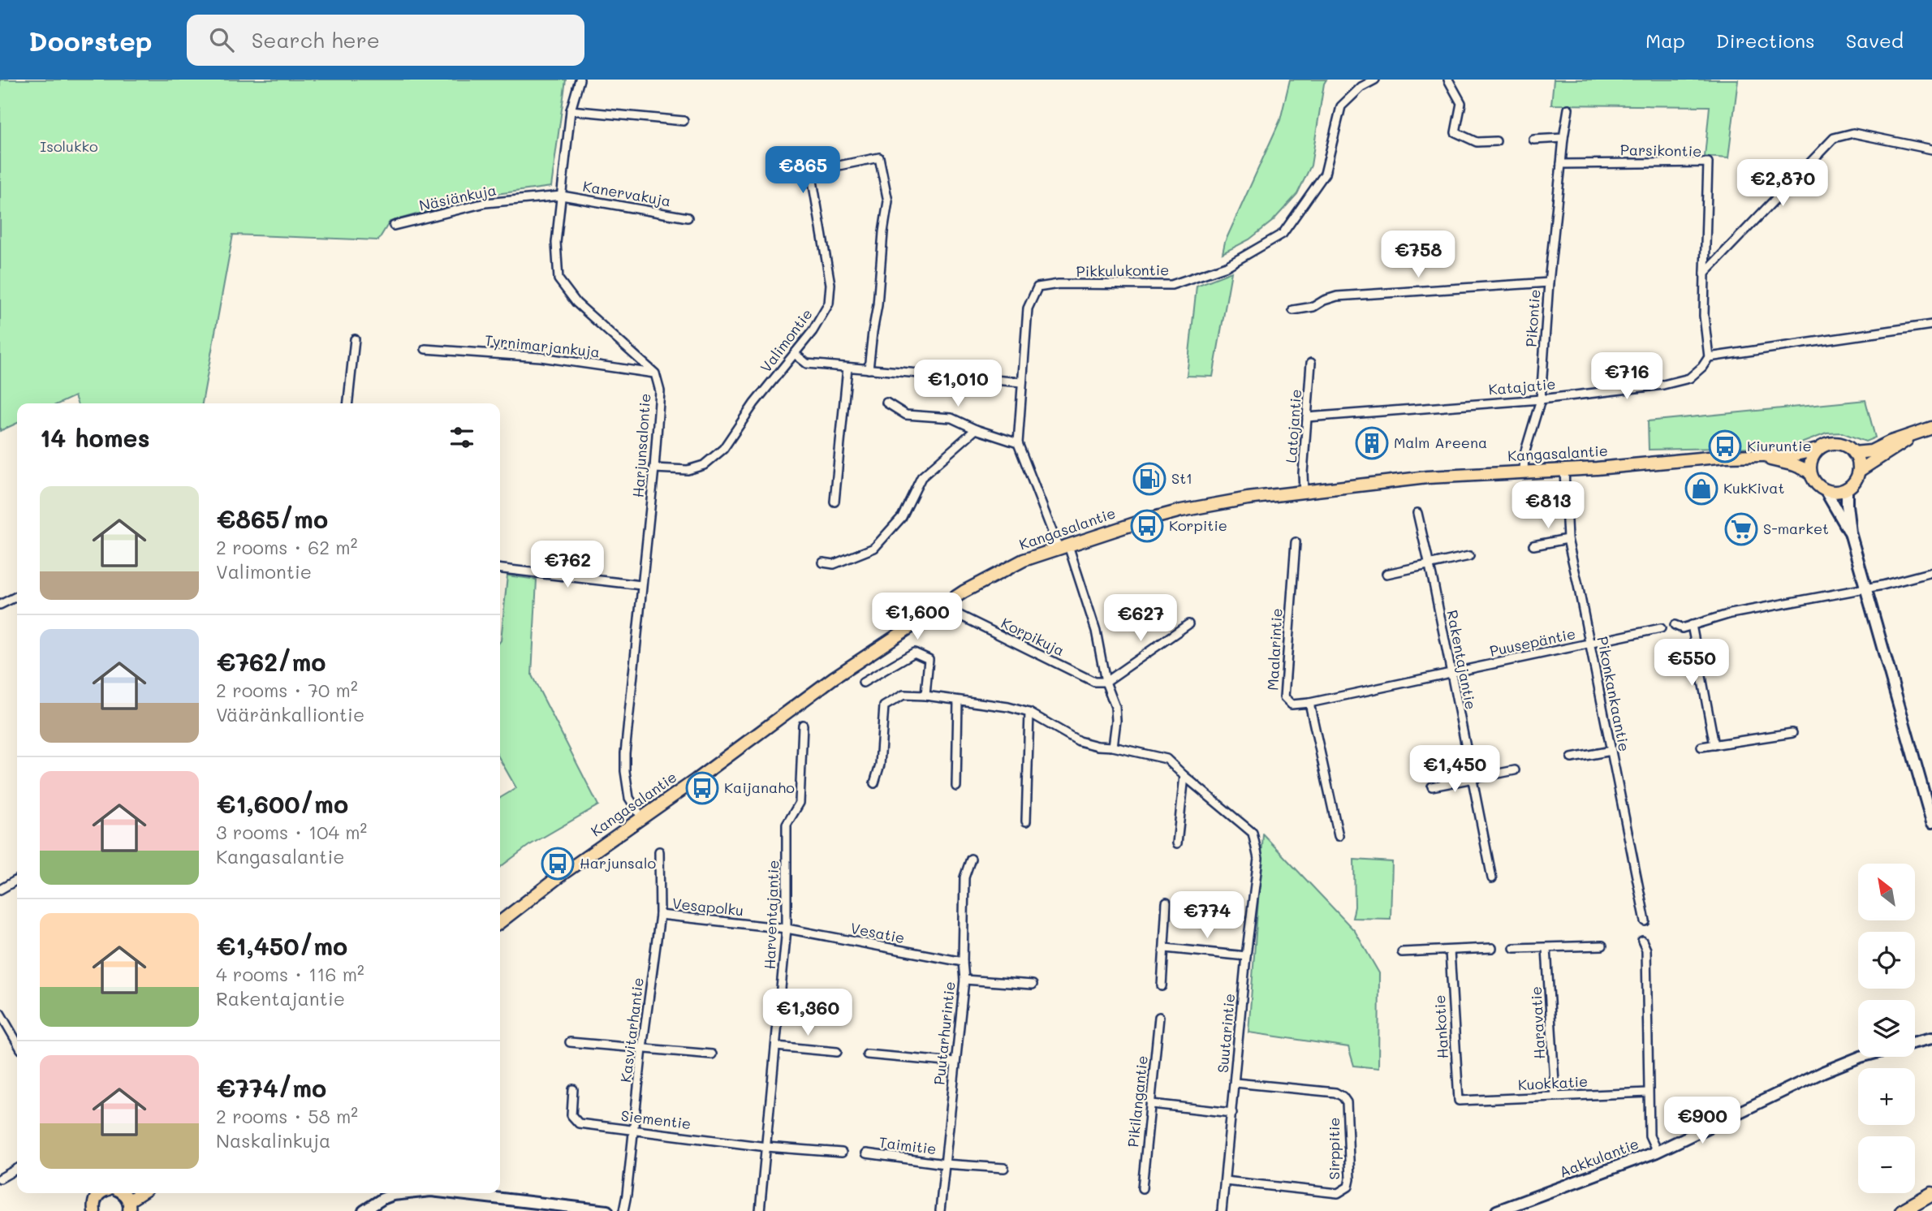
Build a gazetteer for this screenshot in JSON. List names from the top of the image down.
{
  "streets": {
    "main road": ["Kangasalantie"],
    "street": [
      "Parsikontie",
      "Kanervakuja",
      "Näsiänkuja",
      "Pikkulukontie",
      "Pikontie",
      "Valimontie",
      "Tyrnimarjankuja",
      "Katajatie",
      "Latojantie",
      "Harjunsalontie",
      "Korpikuja",
      "Puusepäntie",
      "Maalarintie",
      "Rakentajantie",
      "Pikonkankaantie",
      "Vesapolku",
      "Harventajantie",
      "Vesatie",
      "Haravatie",
      "Hankotie",
      "Kasvitarhantie",
      "Puutarhurintie",
      "Suutarintie",
      "Kuokkatie",
      "Pikilangantie",
      "Siementie",
      "Taimitie",
      "Sirppitie",
      "Aakkulantie"
    ]
  },
  "crossings": [
    ["Parsikontie", "Pikontie"],
    ["Kanervakuja", "Näsiänkuja"],
    ["Kanervakuja", "Harjunsalontie"],
    ["Näsiänkuja", "Harjunsalontie"],
    ["Pikkulukontie", "Kangasalantie"],
    ["Pikontie", "Katajatie"],
    ["Pikontie", "Kangasalantie"],
    ["Valimontie", "Harjunsalontie"],
    ["Tyrnimarjankuja", "Harjunsalontie"],
    ["Katajatie", "Latojantie"],
    ["Latojantie", "Kangasalantie"],
    ["Harjunsalontie", "Kangasalantie"],
    ["Kangasalantie", "Pikonkankaantie"],
    ["Puusepäntie", "Maalarintie"],
    ["Puusepäntie", "Rakentajantie"],
    ["Puusepäntie", "Pikonkankaantie"],
    ["Vesapolku", "Harventajantie"],
    ["Vesapolku", "Vesatie"],
    ["Vesapolku", "Kasvitarhantie"],
    ["Harventajantie", "Vesatie"],
    ["Harventajantie", "Siementie"],
    ["Vesatie", "Puutarhurintie"],
    ["Haravatie", "Kuokkatie"],
    ["Hankotie", "Kuokkatie"],
    ["Kasvitarhantie", "Siementie"],
    ["Puutarhurintie", "Taimitie"],
    ["Suutarintie", "Sirppitie"]
  ],
  "parks": ["Isolukko"],
  "places": {
    "building": ["Malm Areena"],
    "bus stop": [
      "Kiuruntie",
      "Korpitie",
      "Kaijanaho",
      "Harjunsalo"
    ],
    "fuel station": ["St1"],
    "shop": ["KukKivat"],
    "supermarket": ["S-market"]
  },
  "north": "top left",
  "page": {
    "header": "Doorstep",
    "search": "Search here",
    "nav": ["Map", "Directions", "Saved"],
    "price": [
      "€865",
      "€2,870",
      "€758",
      "€716",
      "€1,010",
      "€813",
      "€762",
      "€1,600",
      "€627",
      "€550",
      "€1,450",
      "€774",
      "€1,360",
      "€900"
    ],
    "heading": "14 homes",
    "list": [
      {
        "name": "€865/mo",
        "note": "2 rooms · 62 m² · Valimontie"
      },
      {
        "name": "€762/mo",
        "note": "2 rooms · 70 m² · Vääränkalliontie"
      },
      {
        "name": "€1,600/mo",
        "note": "3 rooms · 104 m² · Kangasalantie"
      },
      {
        "name": "€1,450/mo",
        "note": "4 rooms · 116 m² · Rakentajantie"
      },
      {
        "name": "€774/mo",
        "note": "2 rooms · 58 m² · Naskalinkuja"
      }
    ],
    "map_buttons": ["+", "−"]
  }
}
